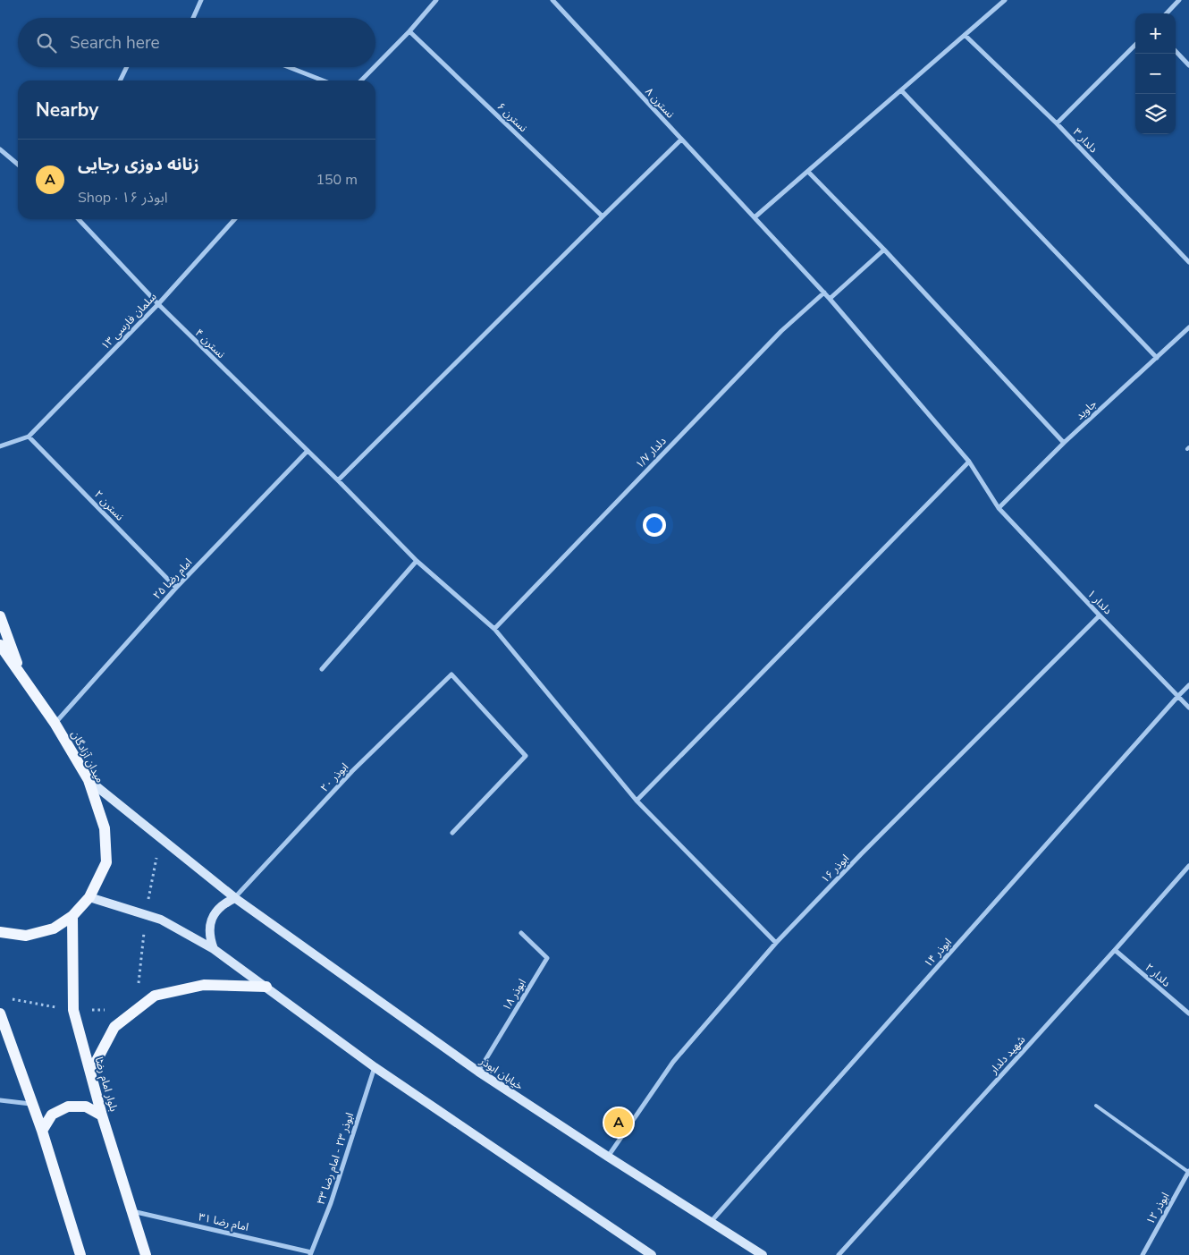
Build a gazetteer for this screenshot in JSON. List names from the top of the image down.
{
  "streets": {
    "main road": ["میدان آزادگان", "خیابان ابوذر", "بلوار امام رضا"],
    "street": [
      "نسترن ۸",
      "نسترن ۶",
      "دلدار ۳",
      "۱۳ سلمان فارسی",
      "نسترن ۴",
      "جاوید",
      "دلدار ۱/۷",
      "نسترن ۲",
      "امام رضا ۲۵",
      "دلدار ۱",
      "ابوذر ۲۰",
      "ابوذر ۱۶",
      "ابوذر ۱۴",
      "دلدار ۲",
      "ابوذر ۱۸",
      "شهید دلدار",
      "ابوذر ۲۳ - امام رضا ۳۳",
      "ابوذر ۱۲",
      "امام رضا ۳۱"
    ]
  },
  "crossings": [
    ["نسترن ۸", "دلدار ۱/۷"],
    ["نسترن ۸", "دلدار ۱"],
    ["۱۳ سلمان فارسی", "نسترن ۴"],
    ["۱۳ سلمان فارسی", "نسترن ۲"],
    ["نسترن ۴", "دلدار ۱/۷"],
    ["نسترن ۴", "امام رضا ۲۵"],
    ["نسترن ۴", "ابوذر ۱۶"],
    ["جاوید", "دلدار ۱"],
    ["نسترن ۲", "امام رضا ۲۵"],
    ["امام رضا ۲۵", "میدان آزادگان"],
    ["دلدار ۱", "ابوذر ۱۶"],
    ["دلدار ۱", "ابوذر ۱۴"],
    ["میدان آزادگان", "خیابان ابوذر"],
    ["میدان آزادگان", "بلوار امام رضا"],
    ["ابوذر ۲۰", "خیابان ابوذر"],
    ["ابوذر ۱۶", "خیابان ابوذر"],
    ["ابوذر ۱۴", "خیابان ابوذر"],
    ["دلدار ۲", "شهید دلدار"],
    ["ابوذر ۱۸", "خیابان ابوذر"],
    ["بلوار امام رضا", "امام رضا ۳۱"],
    ["ابوذر ۲۳ - امام رضا ۳۳", "امام رضا ۳۱"]
  ],
  "page": {
    "map_buttons": ["+", "−"],
    "search": "Search here",
    "heading": "Nearby",
    "list": [
      {
        "mark": "A",
        "name": "زنانه دوزی رجایی",
        "note": "Shop · ابوذر ۱۶",
        "value": "150 m"
      }
    ],
    "pins": "A"
  }
}
